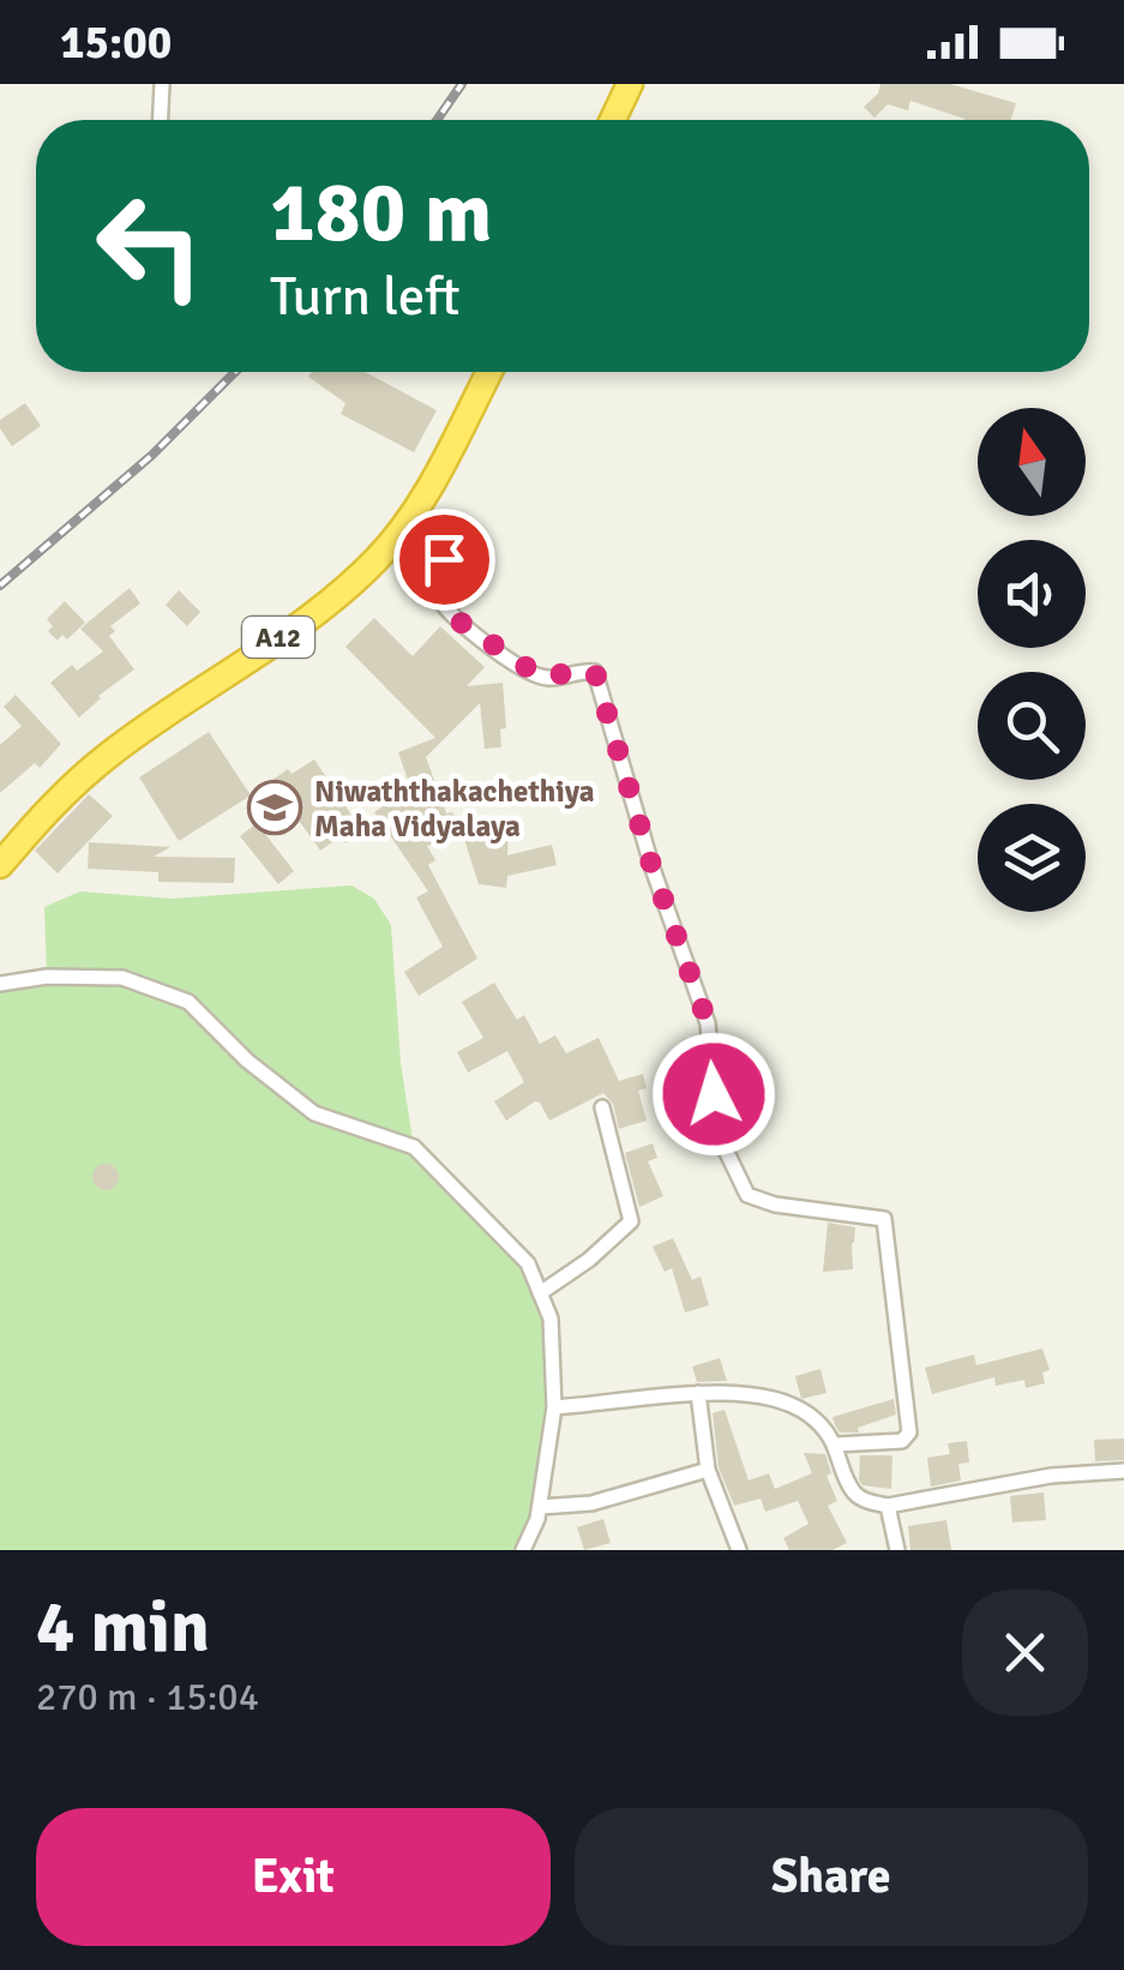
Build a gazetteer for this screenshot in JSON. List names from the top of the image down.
{
  "streets": {
    "highway": ["A12"]
  },
  "places": {
    "school or university": ["Niwaththakachethiya Maha Vidyalaya"]
  },
  "north": "top",
  "page": {
    "status": "15:00",
    "turn": ["180 m", "Turn left"],
    "heading": ["4 min", "270 m · 15:04"],
    "buttons": ["Exit", "Share"]
  }
}
